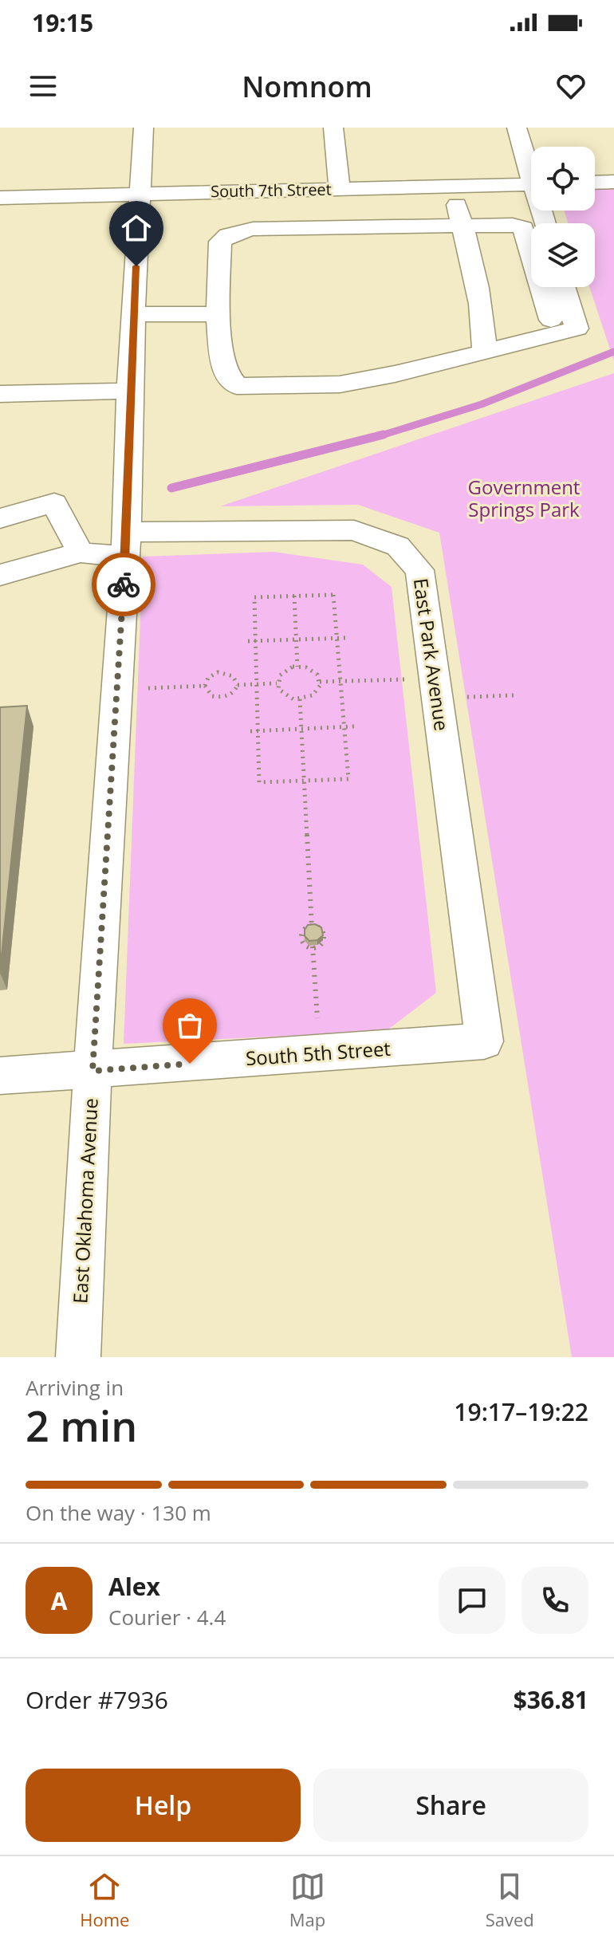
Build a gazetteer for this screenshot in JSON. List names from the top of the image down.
{
  "streets": {
    "street": [
      "South 7th Street",
      "East Park Avenue",
      "South 5th Street",
      "East Oklahoma Avenue"
    ]
  },
  "crossings": [
    ["South 7th Street", "East Oklahoma Avenue"],
    ["East Park Avenue", "South 5th Street"],
    ["East Park Avenue", "East Oklahoma Avenue"],
    ["South 5th Street", "East Oklahoma Avenue"]
  ],
  "parks": ["Government Springs Park"],
  "page": {
    "status": "19:15",
    "header": "Nomnom",
    "heading": ["2 min", "Arriving in", "19:17–19:22"],
    "panel": [
      "Alex",
      "Courier · 4.4",
      "Order #7936",
      "$36.81"
    ],
    "bar": "On the way · 130 m",
    "round": "A",
    "buttons": ["Help", "Share"],
    "tabs": ["Home", "Map", "Saved"]
  }
}
